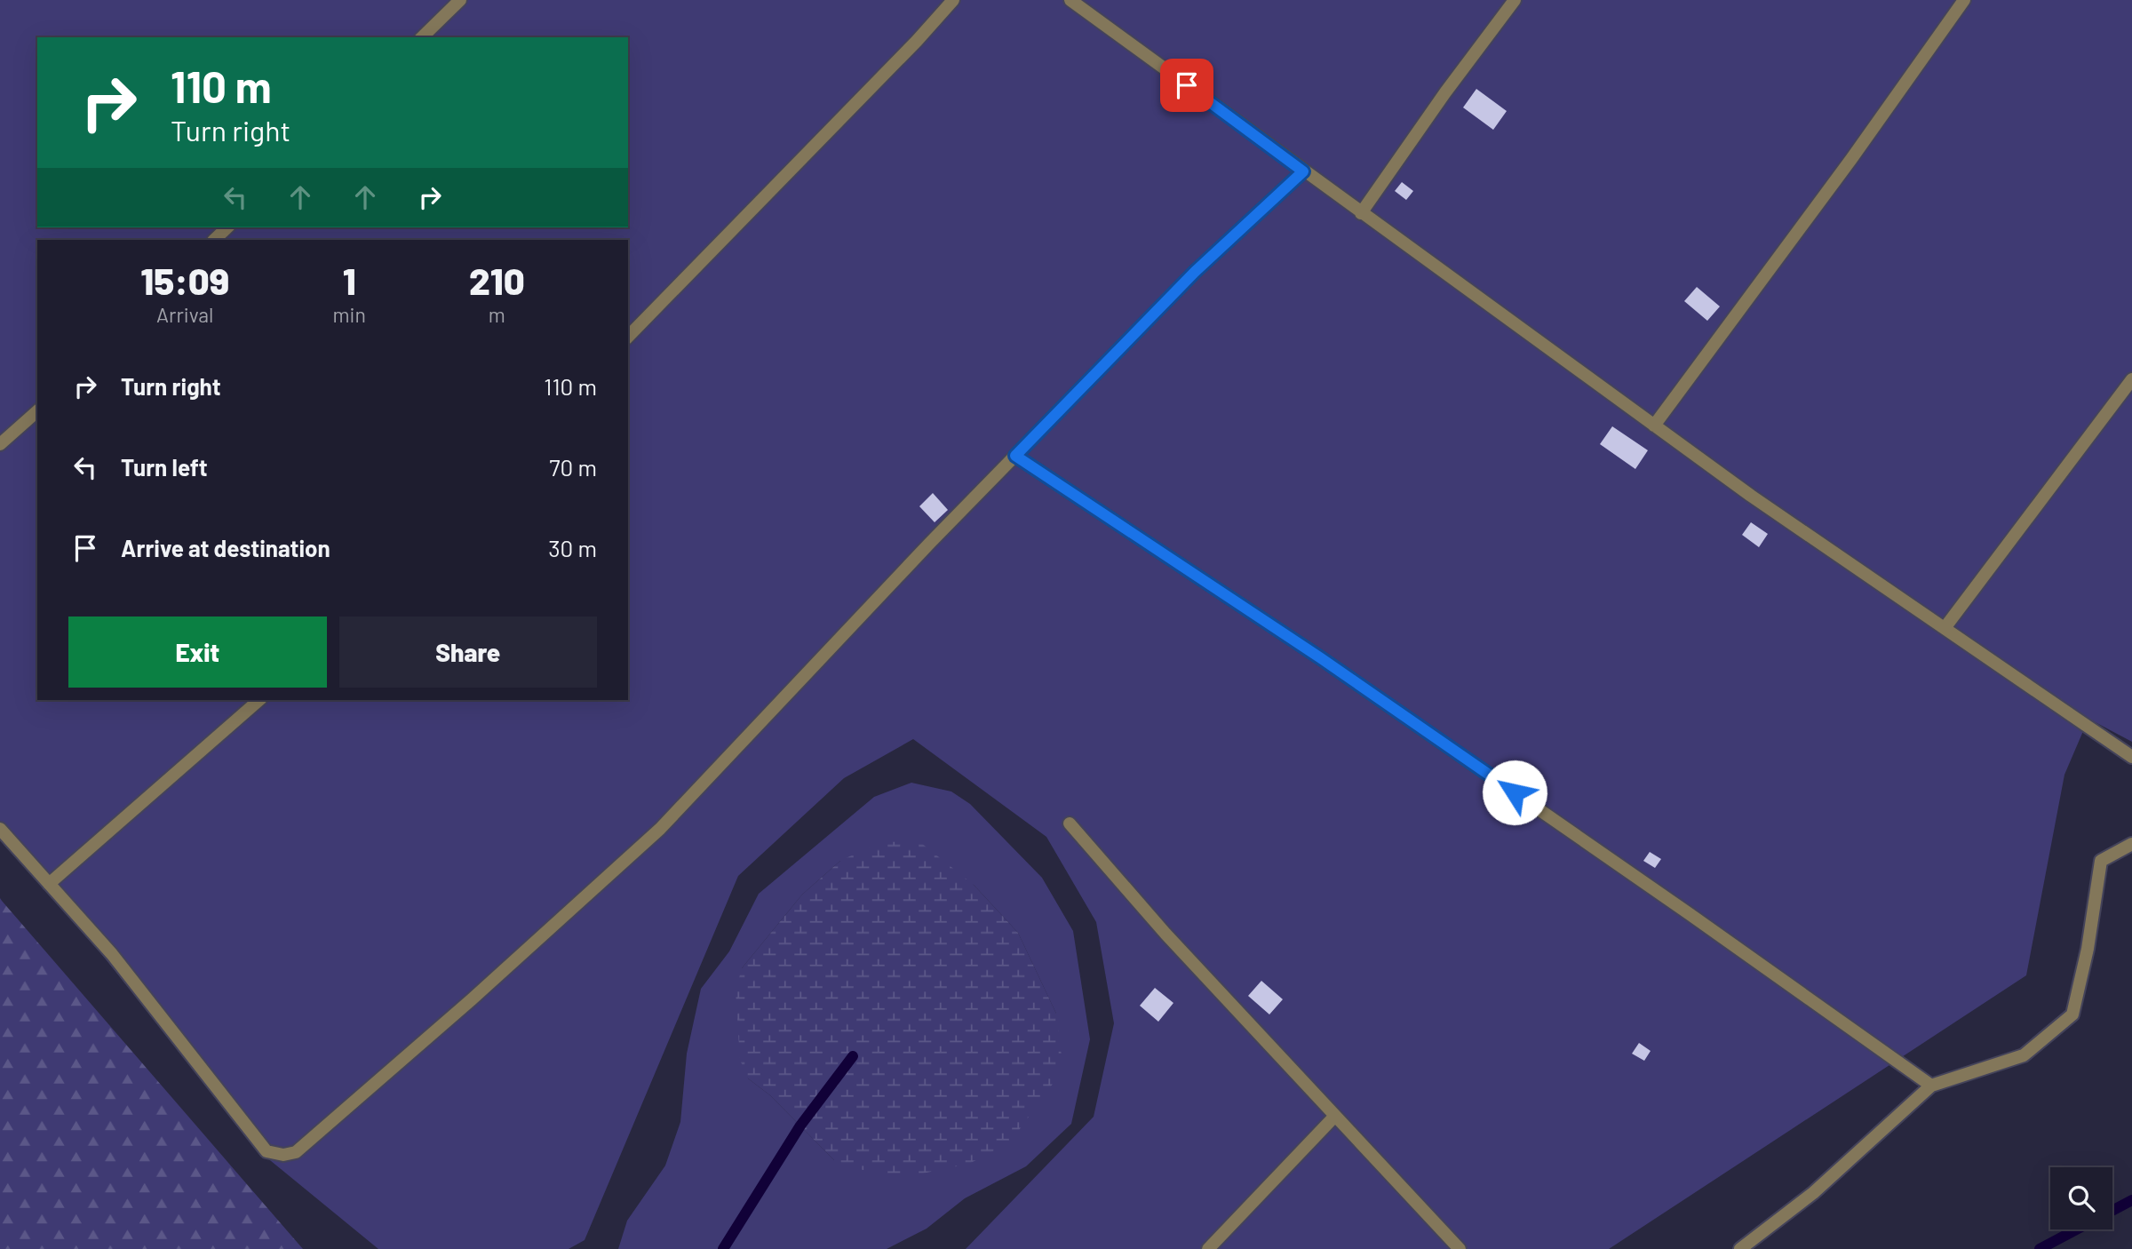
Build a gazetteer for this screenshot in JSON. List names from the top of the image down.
{
  "page": {
    "turn": ["110 m", "Turn right"],
    "eta": [
      "15:09",
      "Arrival",
      "1",
      "min",
      "210",
      "m"
    ],
    "list": [
      {
        "name": "Turn right",
        "value": "110 m"
      },
      {
        "name": "Turn left",
        "value": "70 m"
      },
      {
        "name": "Arrive at destination",
        "value": "30 m"
      }
    ],
    "buttons": ["Exit", "Share"]
  }
}
